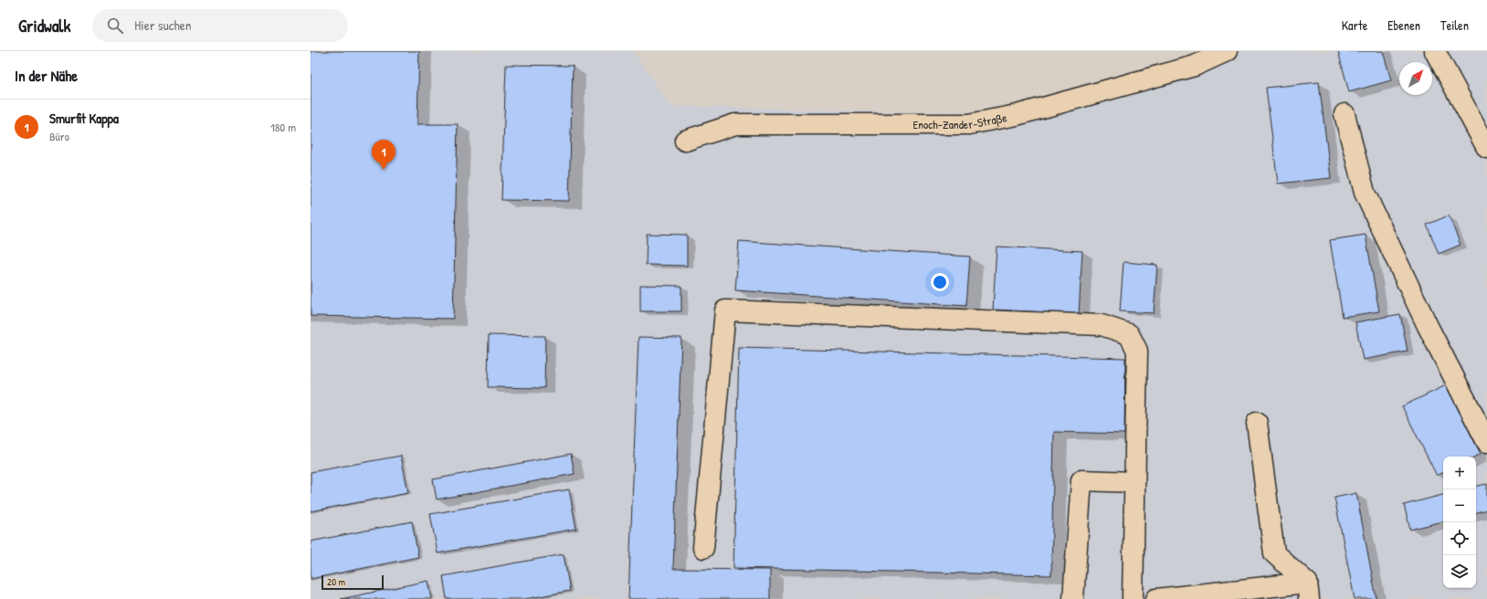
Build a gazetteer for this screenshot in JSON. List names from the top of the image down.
{
  "streets": {
    "street": ["Enoch-Zander-Straße"]
  },
  "scale_bar": "20 m",
  "north": "top right",
  "page": {
    "header": "Gridwalk",
    "search": "Hier suchen",
    "nav": ["Karte", "Ebenen", "Teilen"],
    "heading": "In der Nähe",
    "list": [
      {
        "mark": "1",
        "name": "Smurfit Kappa",
        "note": "Büro",
        "value": "180 m"
      }
    ],
    "pins": "1",
    "map_buttons": ["+", "−"],
    "scale": "20 m"
  }
}
